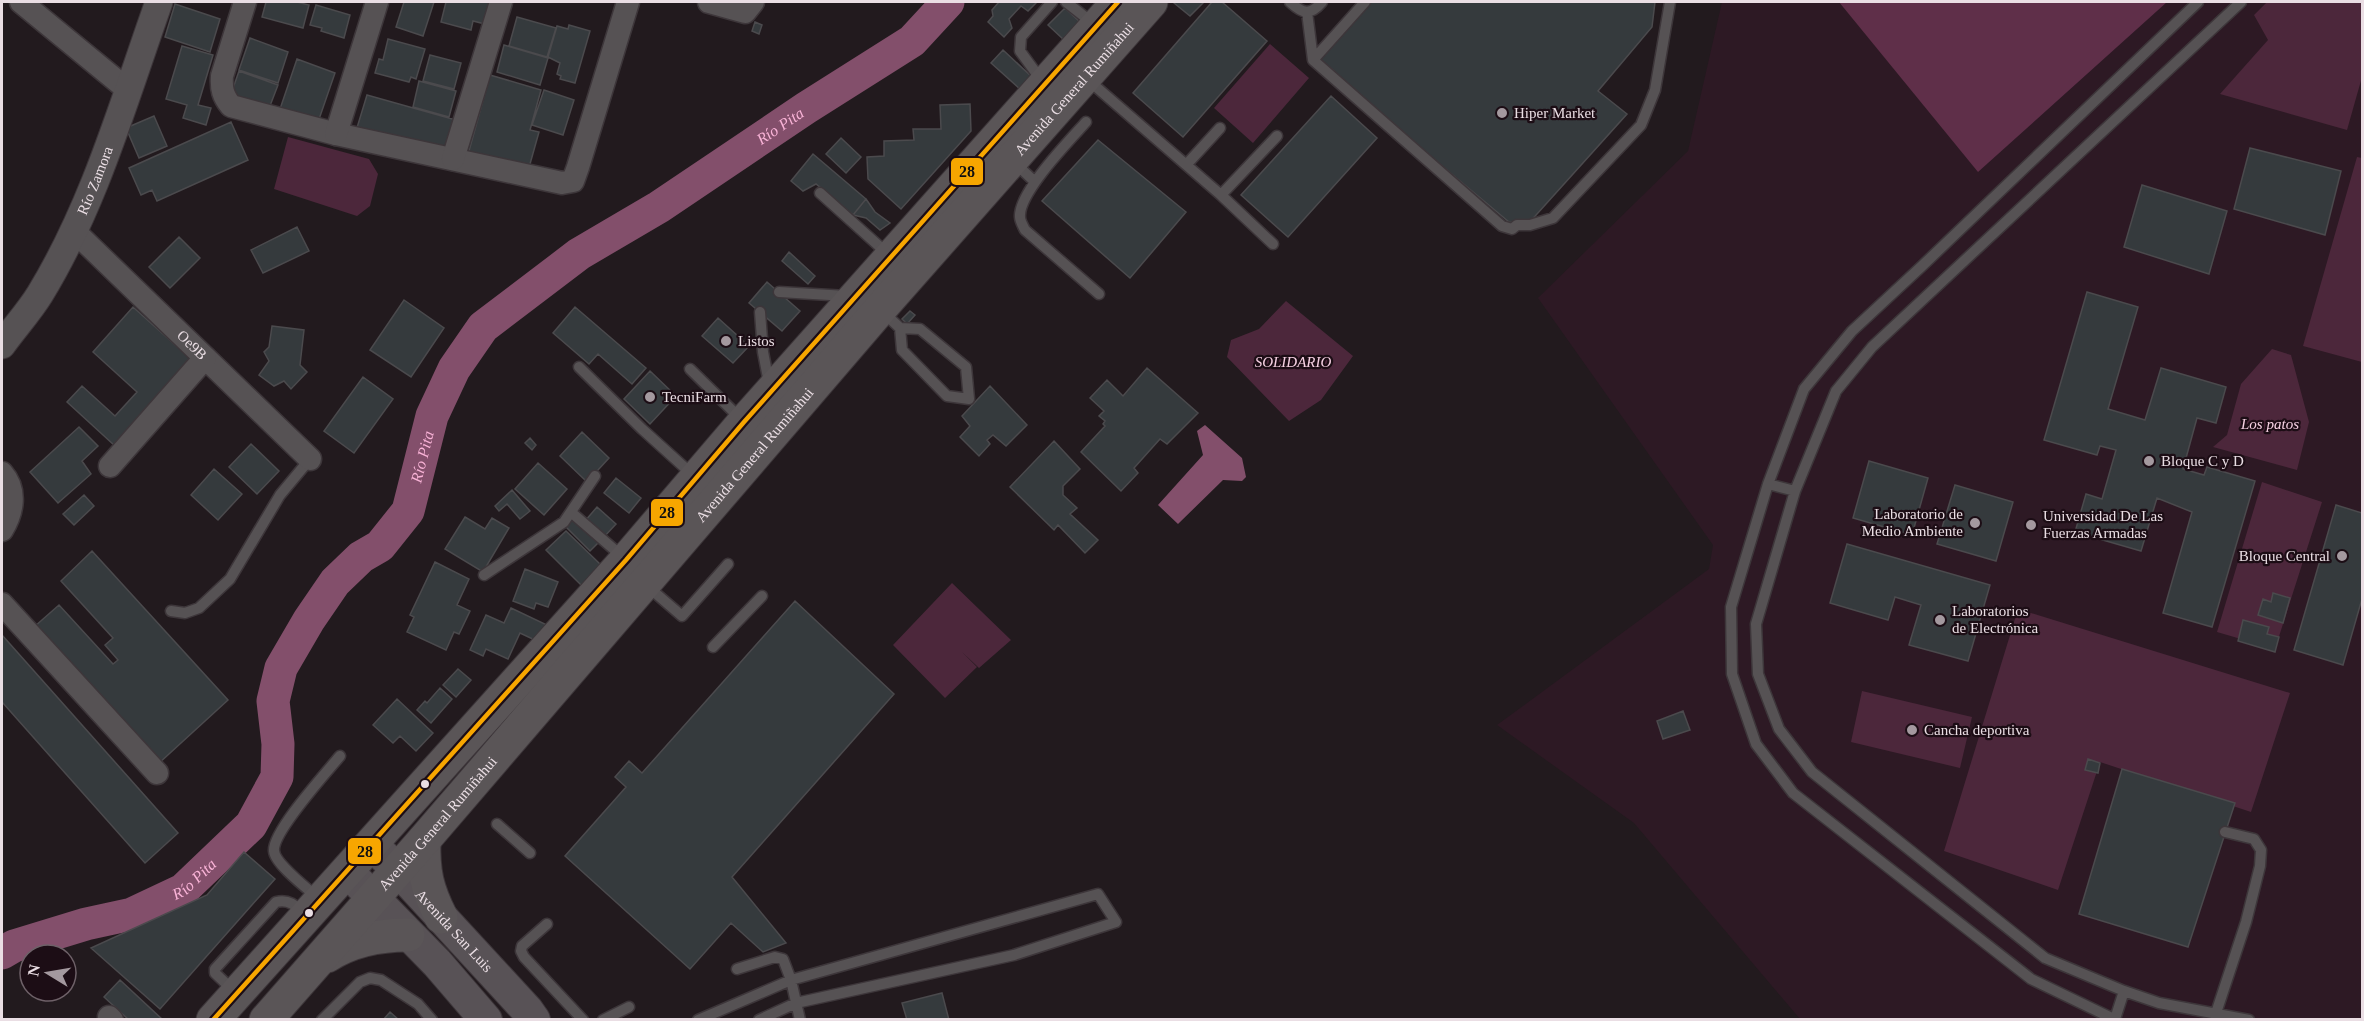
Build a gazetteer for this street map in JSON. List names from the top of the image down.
{
  "streets": {
    "highway": ["Avenida General Rumiñahui"],
    "main road": ["Avenida San Luis"],
    "street": ["Río Zamora", "Oe9B"]
  },
  "crossings": [
    ["Avenida General Rumiñahui", "Avenida San Luis"],
    ["Río Zamora", "Oe9B"]
  ],
  "water": ["Río Pita"],
  "parks": ["SOLIDARIO", "Los patos"],
  "places": [
    "Hiper Market",
    "Listos",
    "TecniFarm",
    "Bloque C y D",
    "Laboratorio de Medio Ambiente",
    "Universidad De Las Fuerzas Armadas",
    "Bloque Central",
    "Laboratorios de Electrónica",
    "Cancha deportiva"
  ],
  "lines": ["transit line 28"],
  "north": "left"
}
